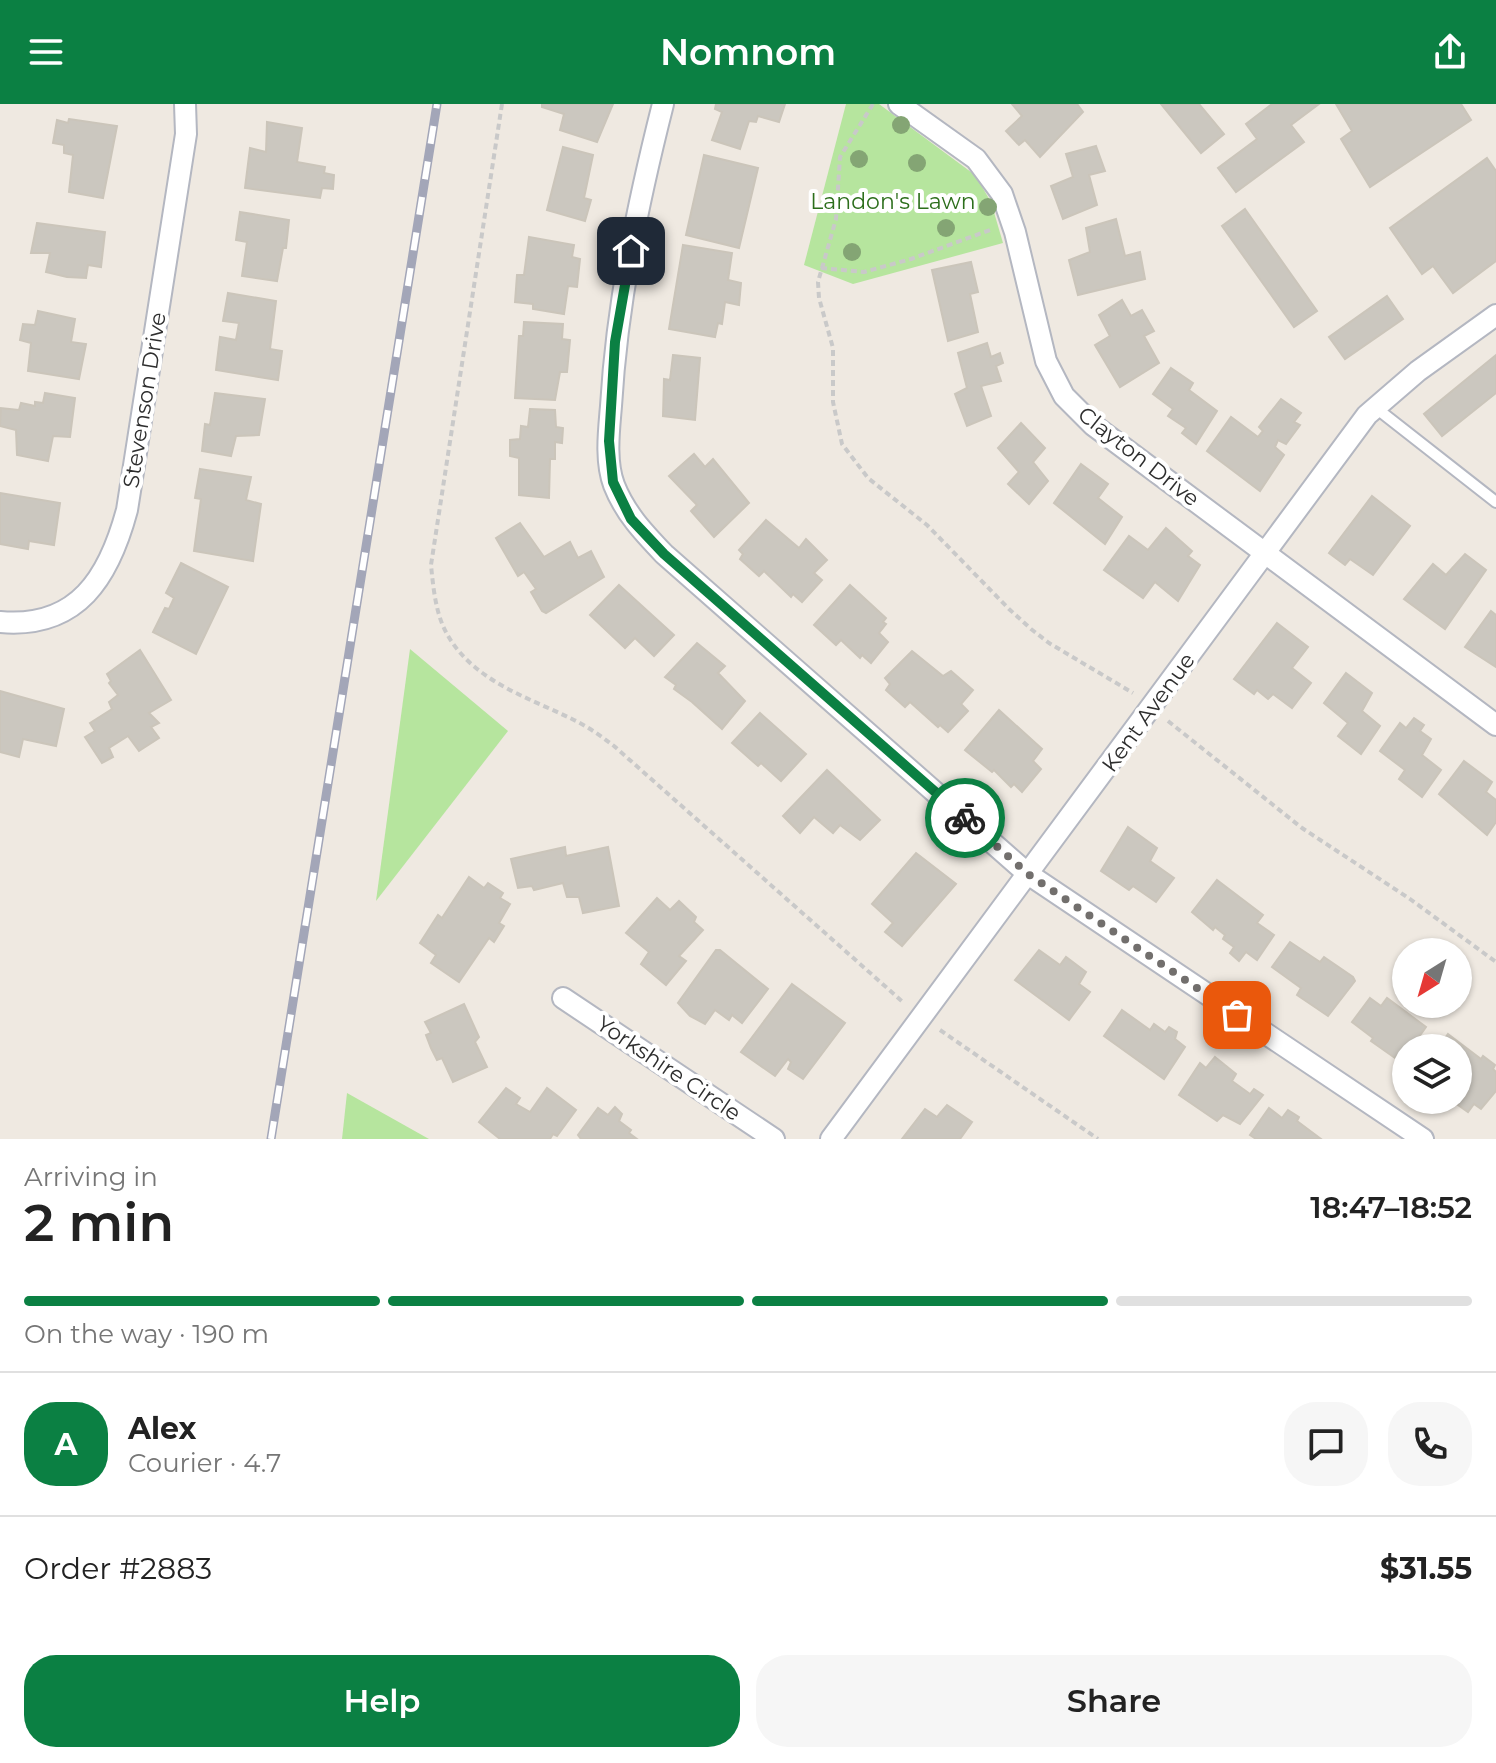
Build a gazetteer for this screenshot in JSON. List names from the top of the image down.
{
  "streets": {
    "street": [
      "Stevenson Drive",
      "Clayton Drive",
      "Kent Avenue",
      "Yorkshire Circle"
    ]
  },
  "crossings": [
    ["Clayton Drive", "Kent Avenue"]
  ],
  "parks": ["Landon's Lawn"],
  "north": "bottom left",
  "page": {
    "header": "Nomnom",
    "heading": ["2 min", "Arriving in", "18:47–18:52"],
    "panel": [
      "Alex",
      "Courier · 4.7",
      "Order #2883",
      "$31.55"
    ],
    "bar": "On the way · 190 m",
    "round": "A",
    "buttons": ["Help", "Share"]
  }
}
